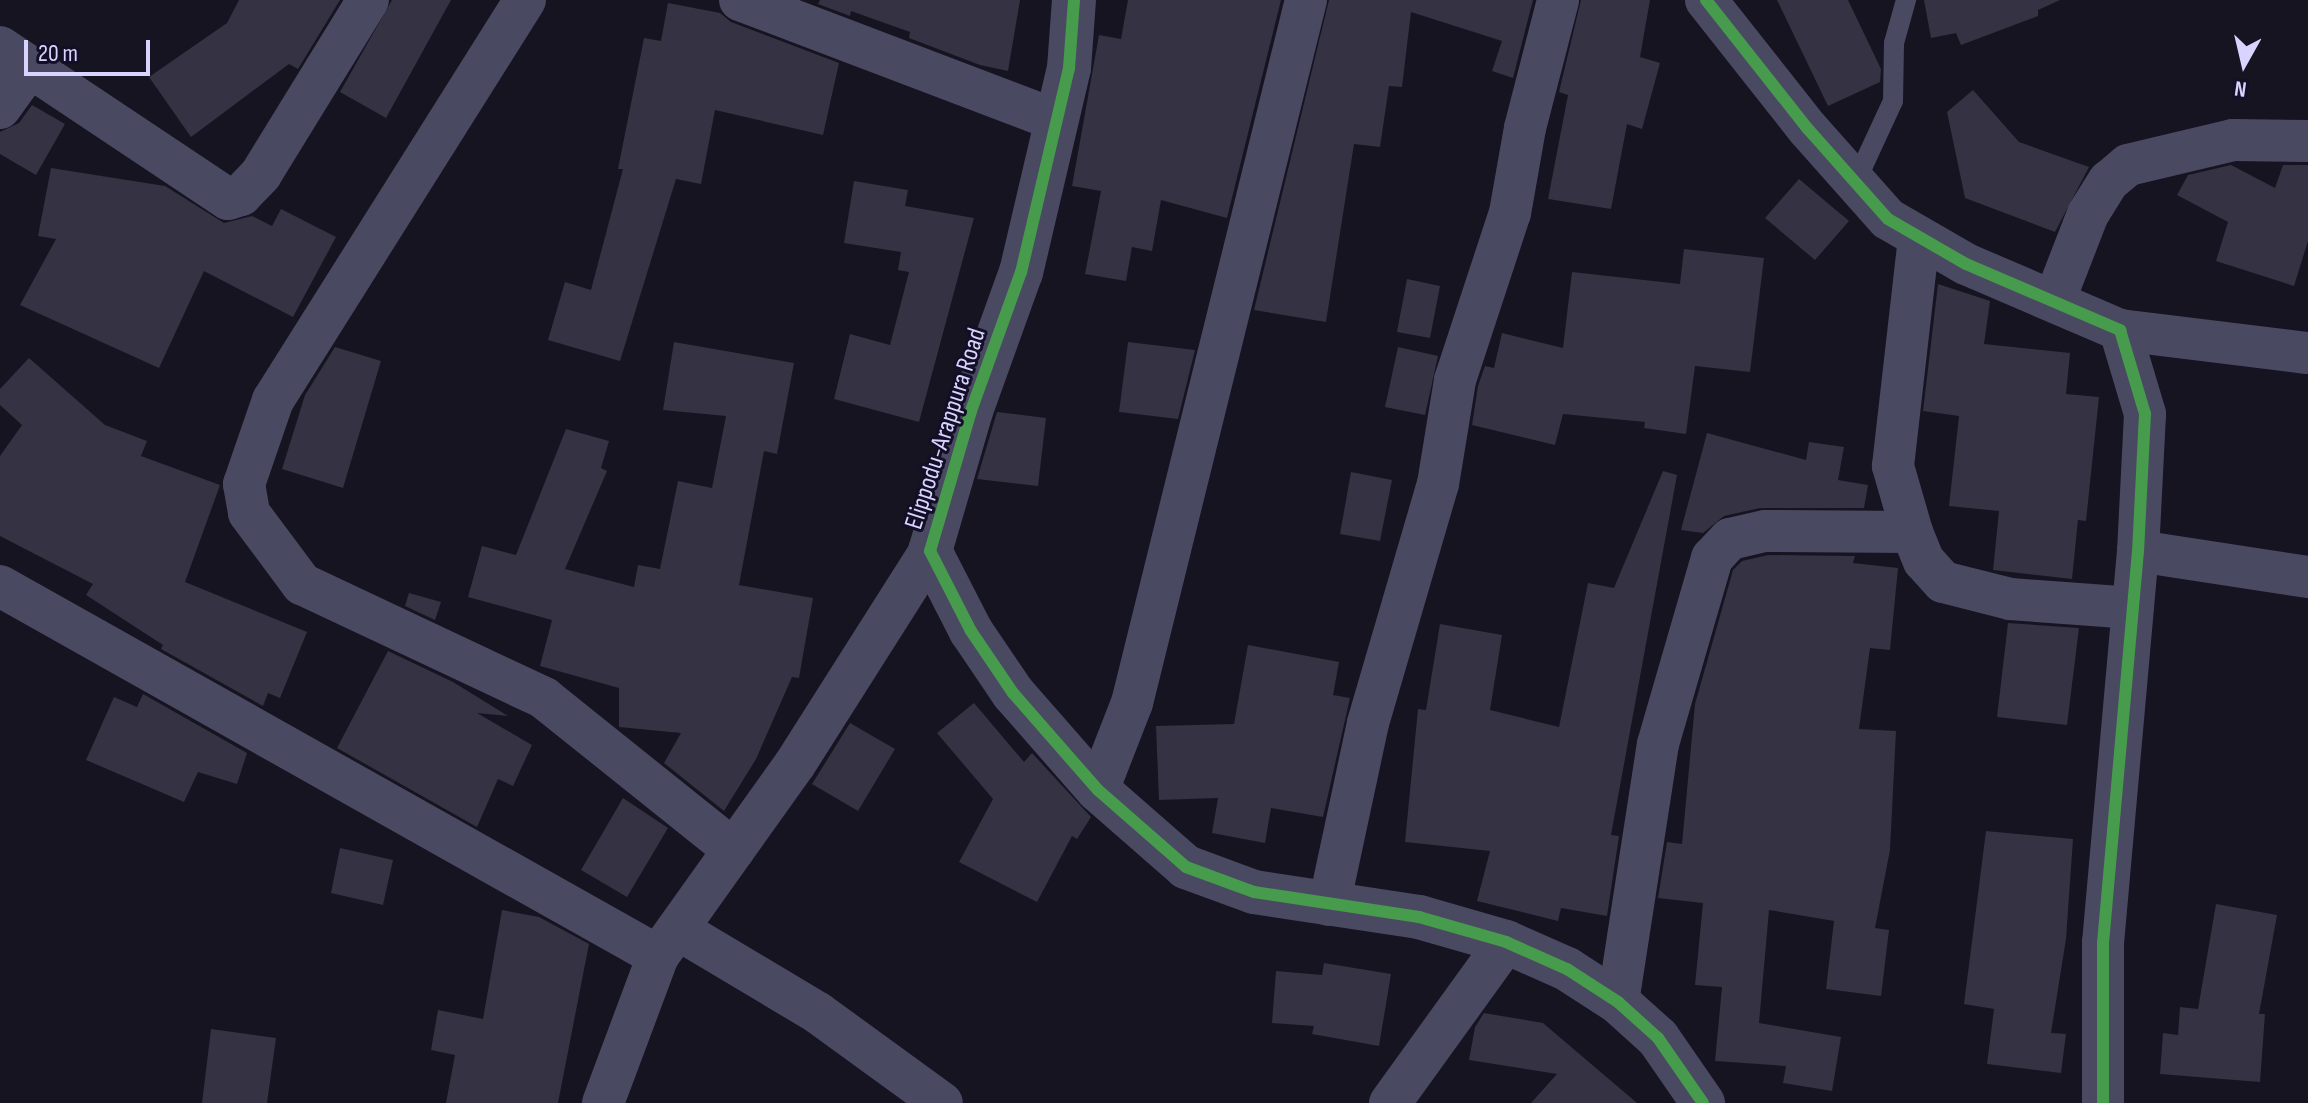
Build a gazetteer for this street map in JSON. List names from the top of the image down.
{
  "streets": {
    "street": ["Elippodu-Arappura Road"]
  },
  "scale_bar": "20 m",
  "north": "bottom"
}
